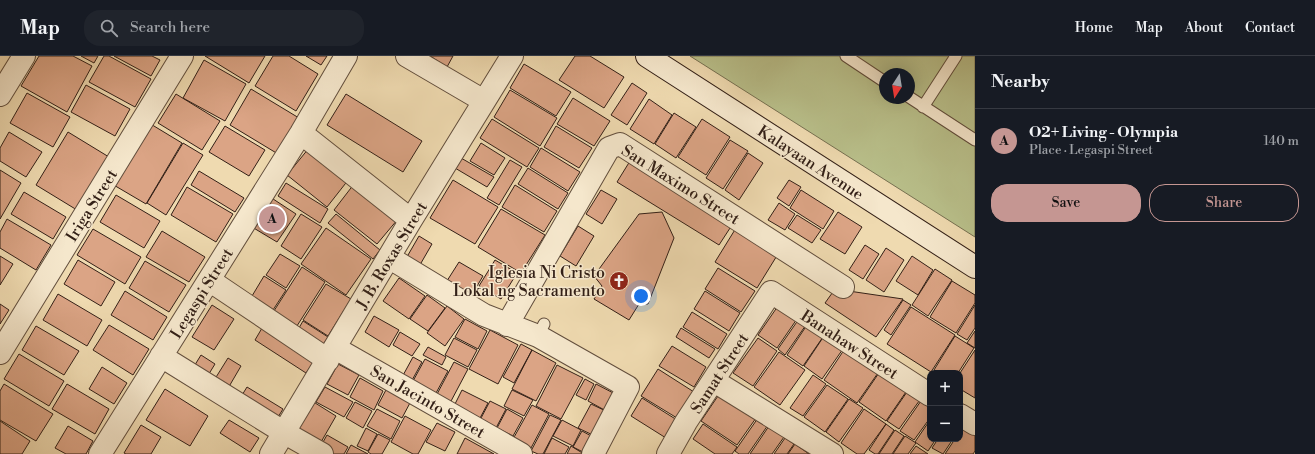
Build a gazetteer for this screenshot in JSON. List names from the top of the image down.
{
  "streets": {
    "street": [
      "Kalayaan Avenue",
      "San Maximo Street",
      "Iriga Street",
      "J. B. Roxas Street",
      "Legaspi Street",
      "Banahaw Street",
      "Samat Street",
      "San Jacinto Street"
    ]
  },
  "crossings": [
    ["J. B. Roxas Street", "San Jacinto Street"],
    ["Legaspi Street", "San Jacinto Street"],
    ["Banahaw Street", "Samat Street"]
  ],
  "places": {
    "church": ["Iglesia Ni Cristo Lokal ng Sacramento"]
  },
  "north": "bottom",
  "page": {
    "header": "Map",
    "search": "Search here",
    "nav": [
      "Home",
      "Map",
      "About",
      "Contact"
    ],
    "heading": "Nearby",
    "list": [
      {
        "mark": "A",
        "name": "O2+ Living - Olympia",
        "note": "Place · Legaspi Street",
        "value": "140 m"
      }
    ],
    "buttons": ["Save", "Share"],
    "pins": "A",
    "map_buttons": ["+", "−"]
  }
}
